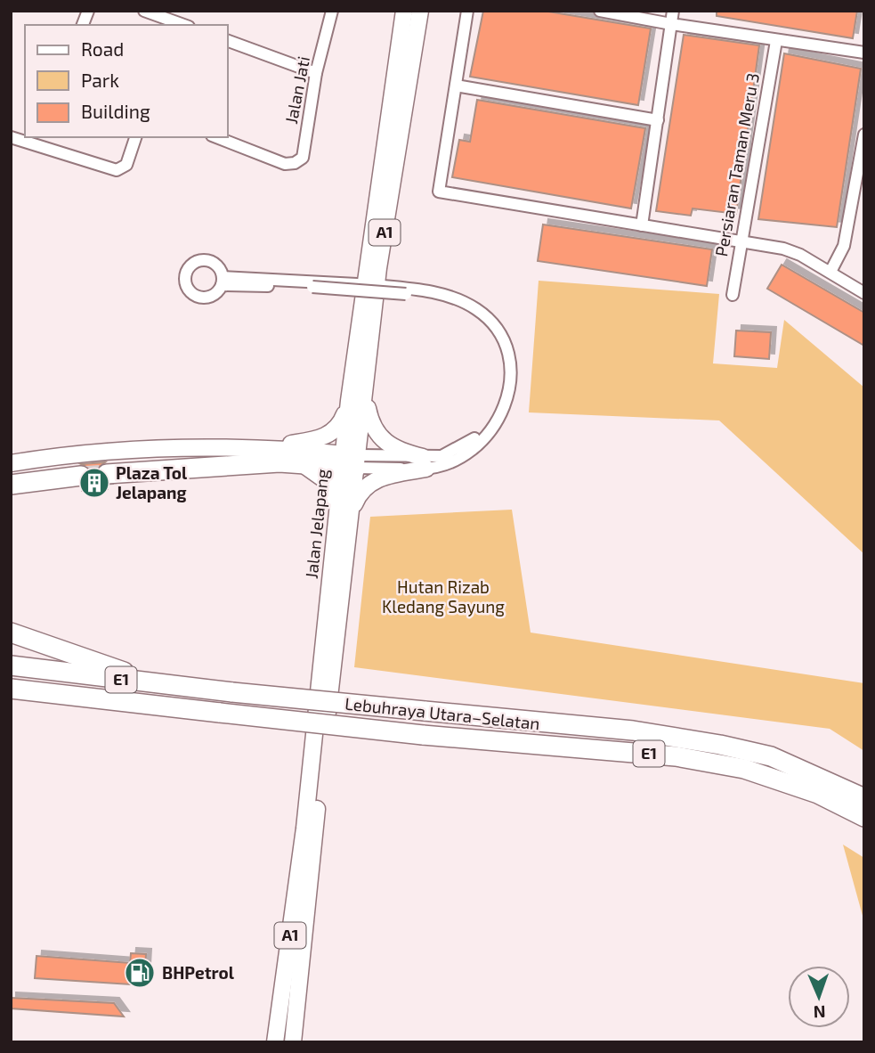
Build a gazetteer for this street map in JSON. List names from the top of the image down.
{
  "streets": {
    "highway": ["E1", "Lebuhraya Utara–Selatan"],
    "main road": ["A1", "Jalan Jelapang"],
    "street": ["Jalan Jati", "Persiaran Taman Meru 3"]
  },
  "parks": ["Hutan Rizab Kledang Sayung"],
  "places": {
    "building": ["Plaza Tol Jelapang"],
    "fuel station": ["BHPetrol"]
  },
  "legend": ["Road", "Park", "Building"],
  "north": "bottom"
}
